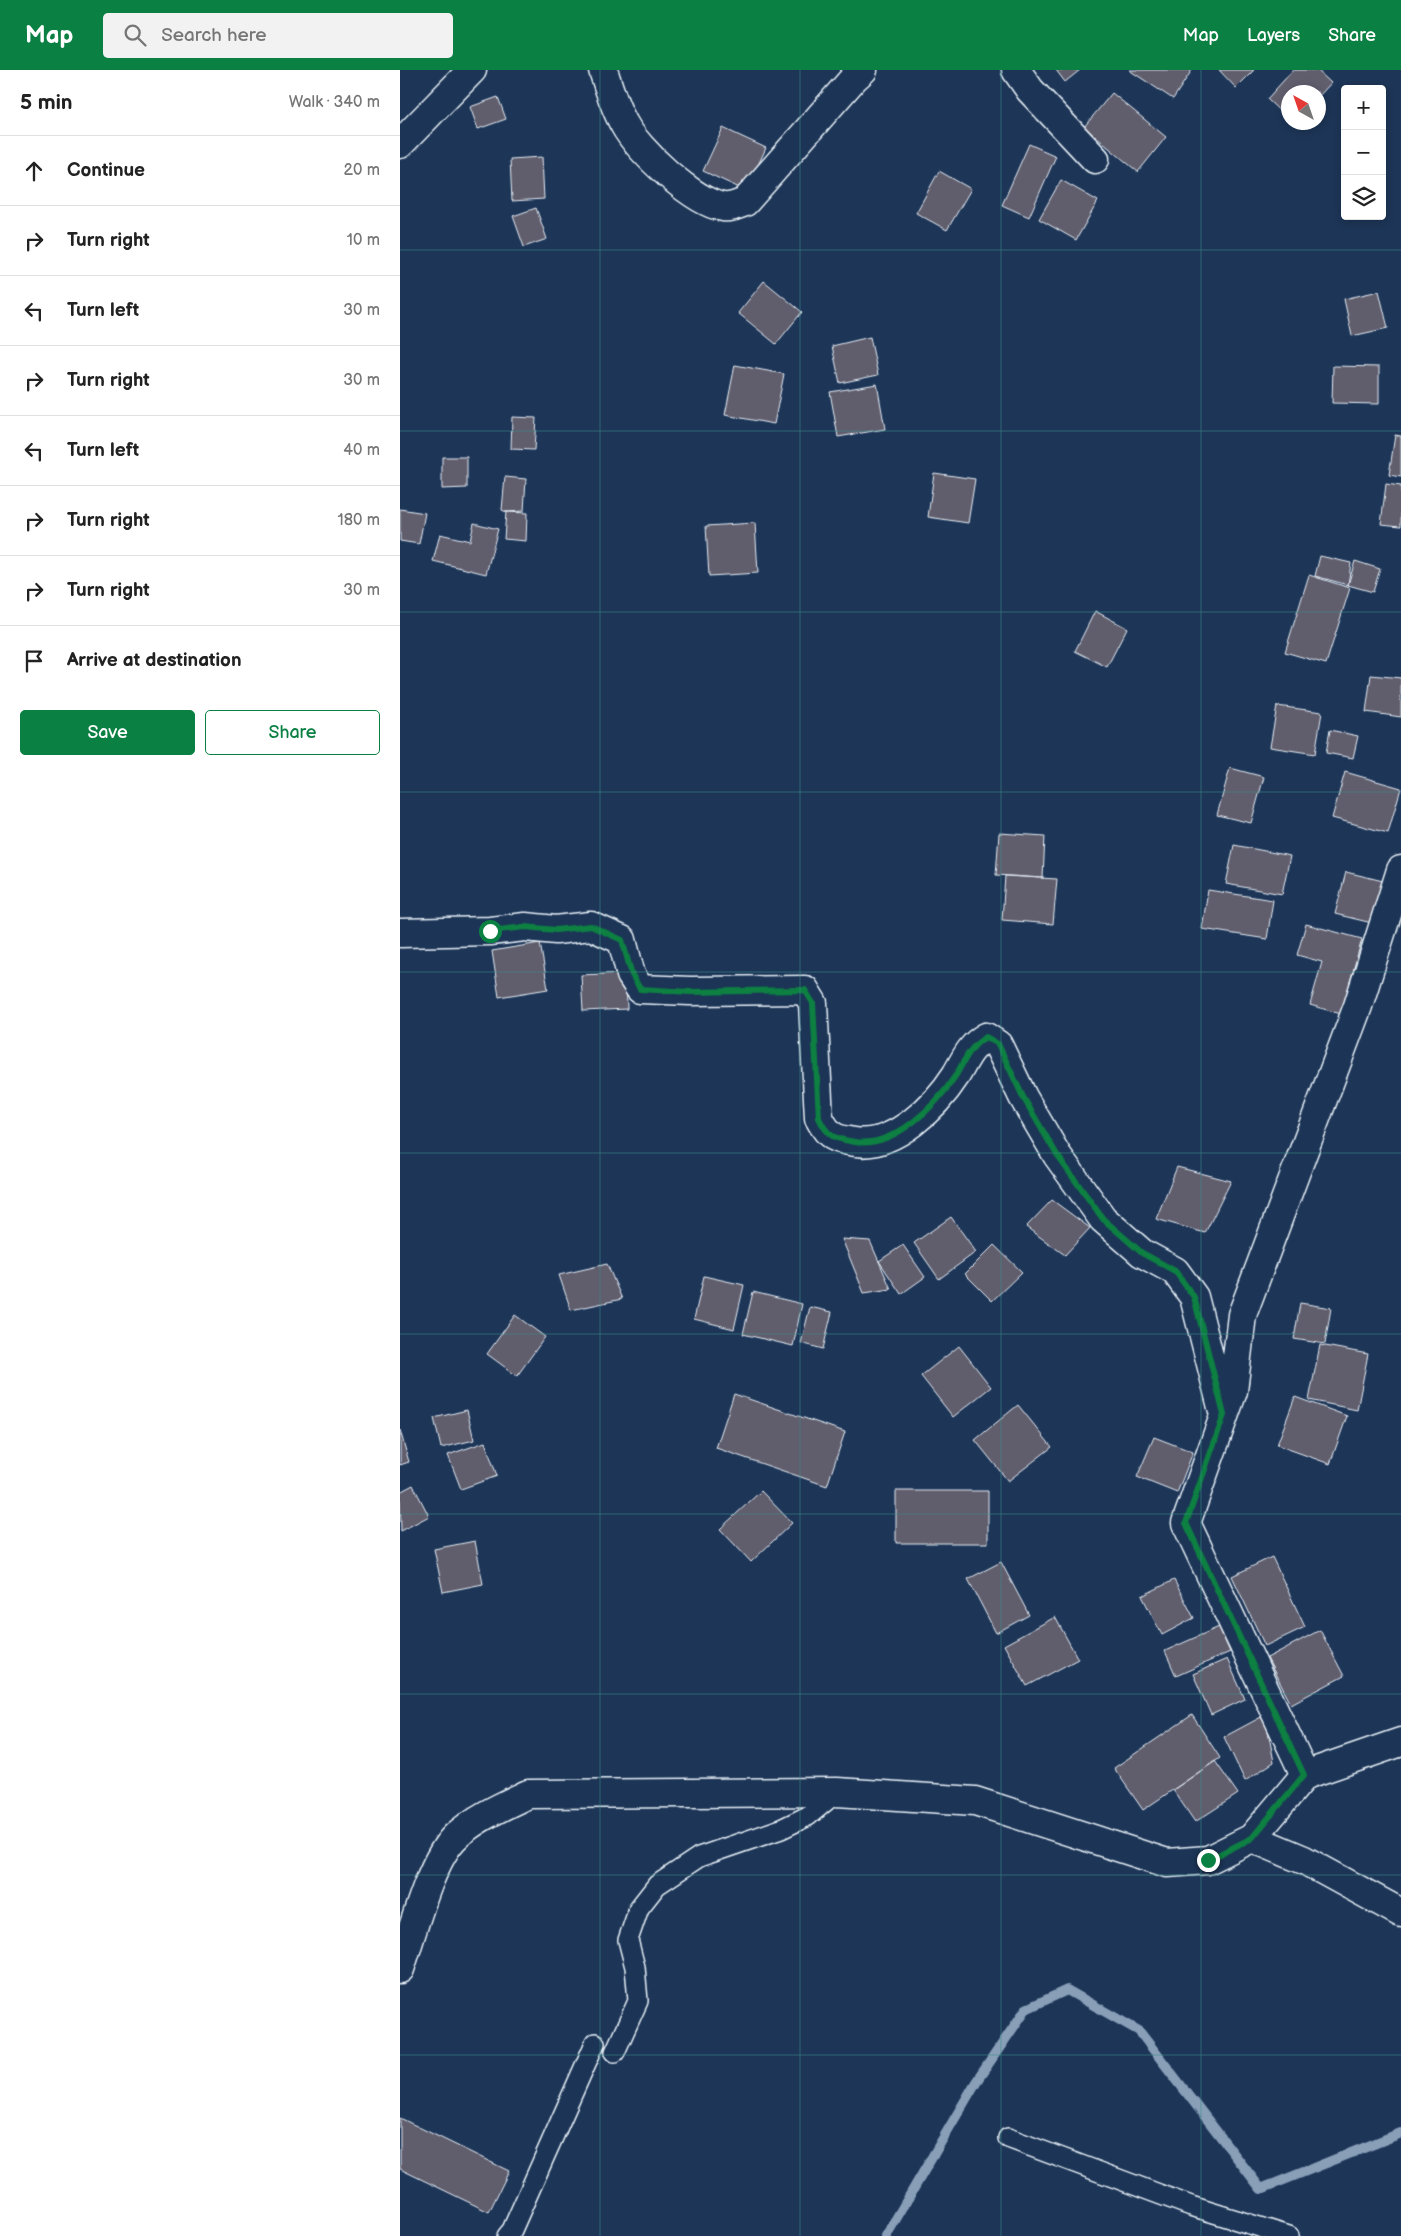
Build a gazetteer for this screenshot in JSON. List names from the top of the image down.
{
  "north": "top left",
  "page": {
    "header": "Map",
    "search": "Search here",
    "nav": ["Map", "Layers", "Share"],
    "heading": ["5 min", "Walk · 340 m"],
    "map_buttons": ["+", "−"],
    "list": [
      ["Continue", "20 m"],
      ["Turn right", "10 m"],
      ["Turn left", "30 m"],
      ["Turn right", "30 m"],
      ["Turn left", "40 m"],
      ["Turn right", "180 m"],
      ["Turn right", "30 m"],
      "Arrive at destination"
    ],
    "buttons": ["Save", "Share"]
  }
}
